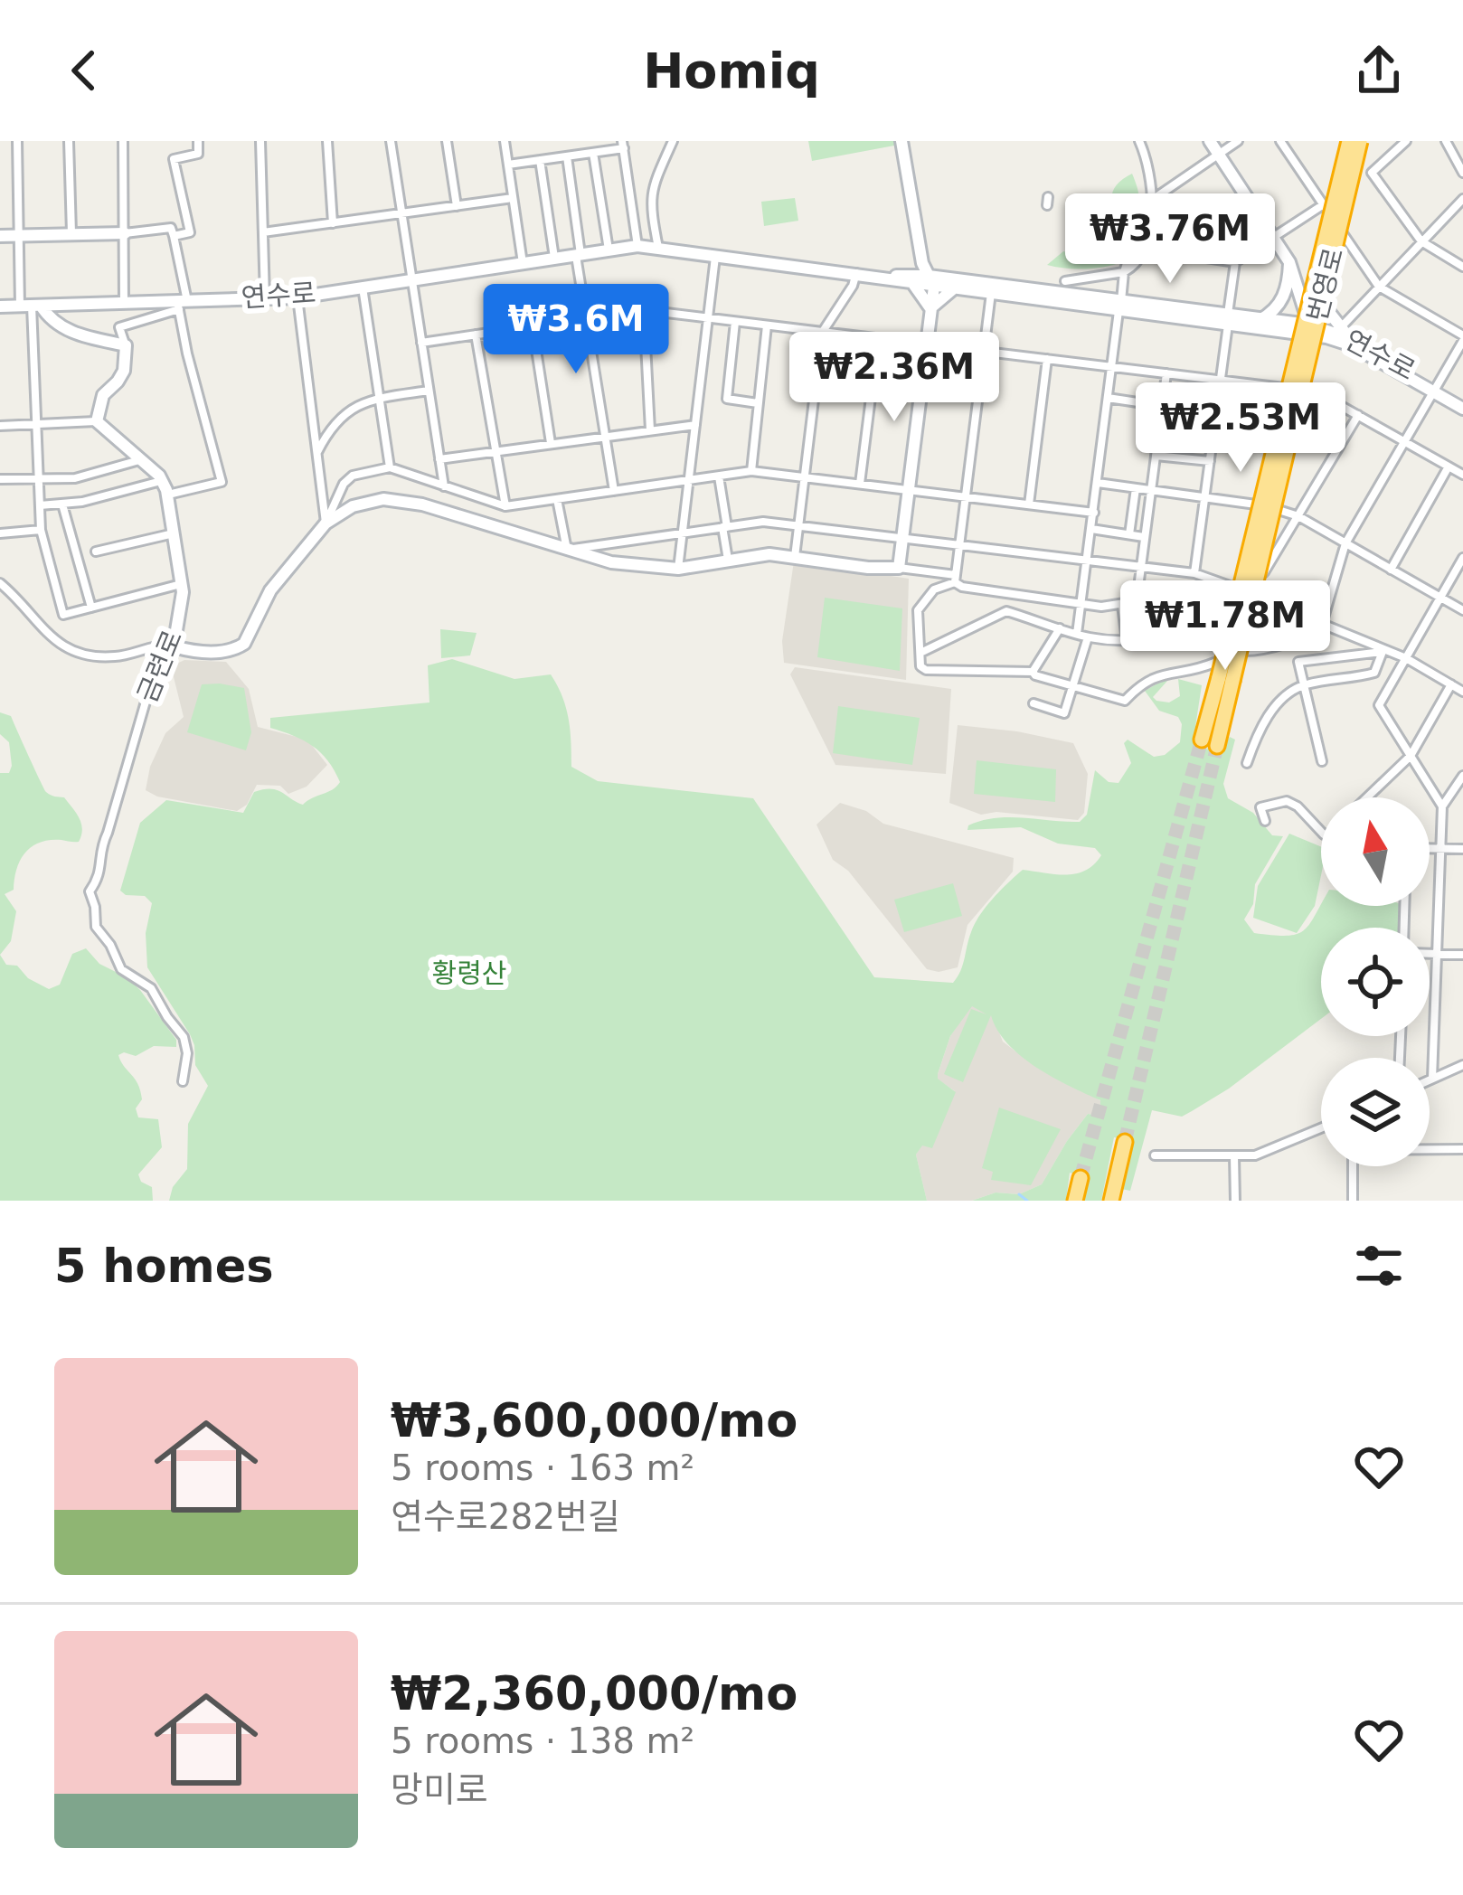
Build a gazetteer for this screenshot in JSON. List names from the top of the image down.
{
  "streets": {
    "highway": ["번영로"],
    "street": ["연수로", "금련로"]
  },
  "parks": ["황령산"],
  "north": "top",
  "page": {
    "header": "Homiq",
    "price": [
      "₩3.76M",
      "₩3.6M",
      "₩2.36M",
      "₩2.53M",
      "₩1.78M"
    ],
    "heading": "5 homes",
    "list": [
      {
        "name": "₩3,600,000/mo",
        "note": "5 rooms · 163 m² · 연수로282번길"
      },
      {
        "name": "₩2,360,000/mo",
        "note": "5 rooms · 138 m² · 망미로"
      }
    ]
  }
}
